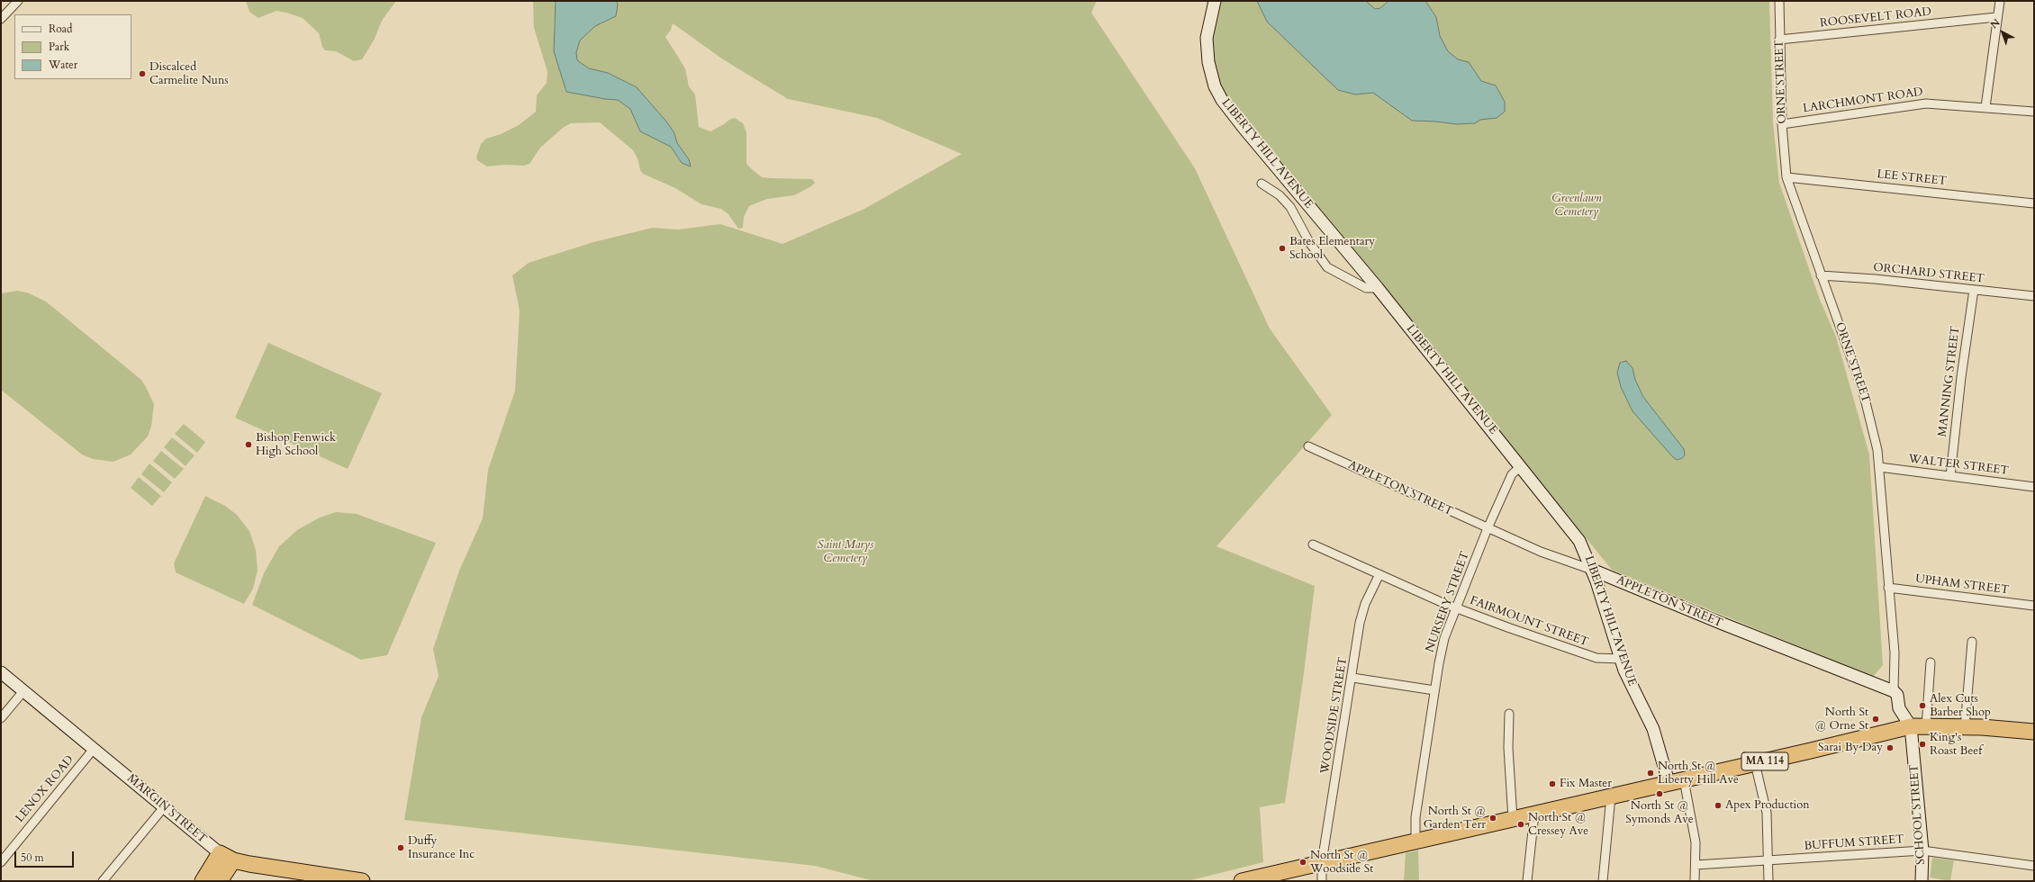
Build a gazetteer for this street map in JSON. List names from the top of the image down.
{
  "streets": {
    "highway": ["MA 114", "MARGIN STREET"],
    "main road": [
      "ORNE STREET",
      "LIBERTY HILL AVENUE",
      "APPLETON STREET",
      "SCHOOL STREET"
    ],
    "street": [
      "ROOSEVELT ROAD",
      "LARCHMONT ROAD",
      "LEE STREET",
      "ORCHARD STREET",
      "MANNING STREET",
      "WALTER STREET",
      "UPHAM STREET",
      "NURSERY STREET",
      "FAIRMOUNT STREET",
      "WOODSIDE STREET",
      "LENOX ROAD",
      "BUFFUM STREET"
    ]
  },
  "crossings": [
    ["ROOSEVELT ROAD", "ORNE STREET"],
    ["ORNE STREET", "LARCHMONT ROAD"],
    ["ORNE STREET", "LEE STREET"],
    ["ORNE STREET", "ORCHARD STREET"],
    ["ORNE STREET", "WALTER STREET"],
    ["ORNE STREET", "APPLETON STREET"],
    ["ORNE STREET", "UPHAM STREET"],
    ["ORNE STREET", "MA 114"],
    ["ORNE STREET", "SCHOOL STREET"],
    ["LIBERTY HILL AVENUE", "APPLETON STREET"],
    ["LIBERTY HILL AVENUE", "NURSERY STREET"],
    ["LIBERTY HILL AVENUE", "FAIRMOUNT STREET"],
    ["LIBERTY HILL AVENUE", "MA 114"],
    ["ORCHARD STREET", "MANNING STREET"],
    ["MANNING STREET", "WALTER STREET"],
    ["APPLETON STREET", "NURSERY STREET"],
    ["NURSERY STREET", "FAIRMOUNT STREET"],
    ["NURSERY STREET", "MA 114"],
    ["FAIRMOUNT STREET", "WOODSIDE STREET"],
    ["WOODSIDE STREET", "MA 114"],
    ["MA 114", "SCHOOL STREET"],
    ["LENOX ROAD", "MARGIN STREET"],
    ["SCHOOL STREET", "BUFFUM STREET"]
  ],
  "parks": ["Greenlawn Cemetery", "Saint Marys Cemetery"],
  "places": [
    "Discalced Carmelite Nuns",
    "Bates Elementary School",
    "Bishop Fenwick High School",
    "Alex Cuts Barber Shop",
    "North St @ Orne St",
    "King's Roast Beef",
    "Sarai By Day",
    "North St @ Liberty Hill Ave",
    "Fix Master",
    "North St @ Symonds Ave",
    "Apex Production",
    "North St @ Garden Terr",
    "North St @ Cressey Ave",
    "Duffy Insurance Inc",
    "North St @ Woodside St"
  ],
  "legend": ["Road", "Park", "Water"],
  "scale_bar": "50 m",
  "north": "top left"
}
